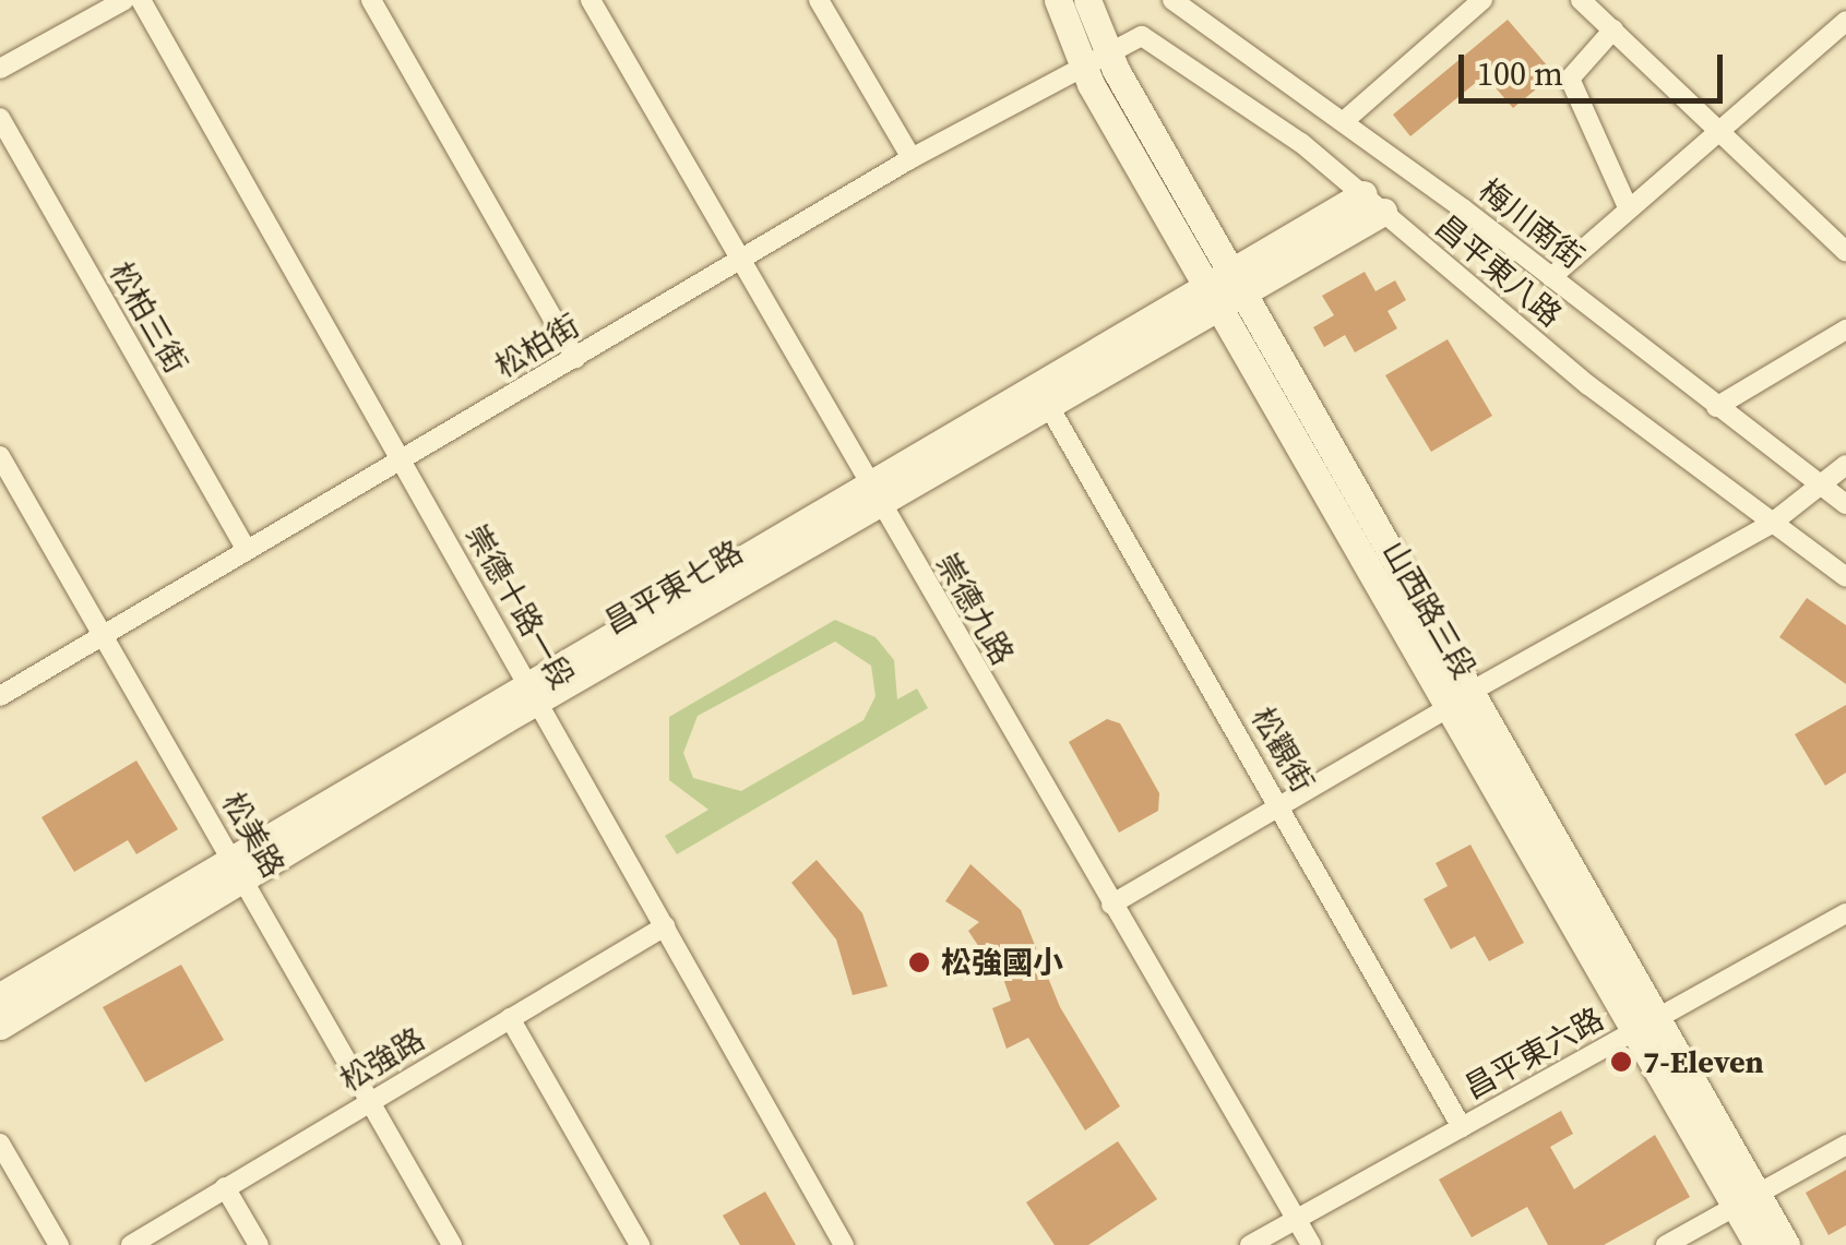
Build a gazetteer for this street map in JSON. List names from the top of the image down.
{
  "streets": {
    "street": [
      "梅川南街",
      "昌平東八路",
      "松柏三街",
      "松柏街",
      "昌平東七路",
      "崇德十路一段",
      "崇德九路",
      "山西路三段",
      "松觀街",
      "松美路",
      "昌平東六路",
      "松強路"
    ]
  },
  "crossings": [
    ["昌平東八路", "松柏街"],
    ["昌平東八路", "昌平東七路"],
    ["昌平東八路", "山西路三段"],
    ["松柏三街", "松柏街"],
    ["松柏街", "崇德十路一段"],
    ["松柏街", "崇德九路"],
    ["松柏街", "山西路三段"],
    ["松柏街", "松美路"],
    ["昌平東七路", "崇德十路一段"],
    ["昌平東七路", "崇德九路"],
    ["昌平東七路", "山西路三段"],
    ["昌平東七路", "松觀街"],
    ["昌平東七路", "松美路"],
    ["崇德十路一段", "松強路"],
    ["崇德九路", "昌平東六路"],
    ["山西路三段", "昌平東六路"],
    ["松觀街", "昌平東六路"],
    ["松美路", "松強路"]
  ],
  "places": ["松強國小", "7-Eleven"],
  "scale_bar": "100 m"
}
